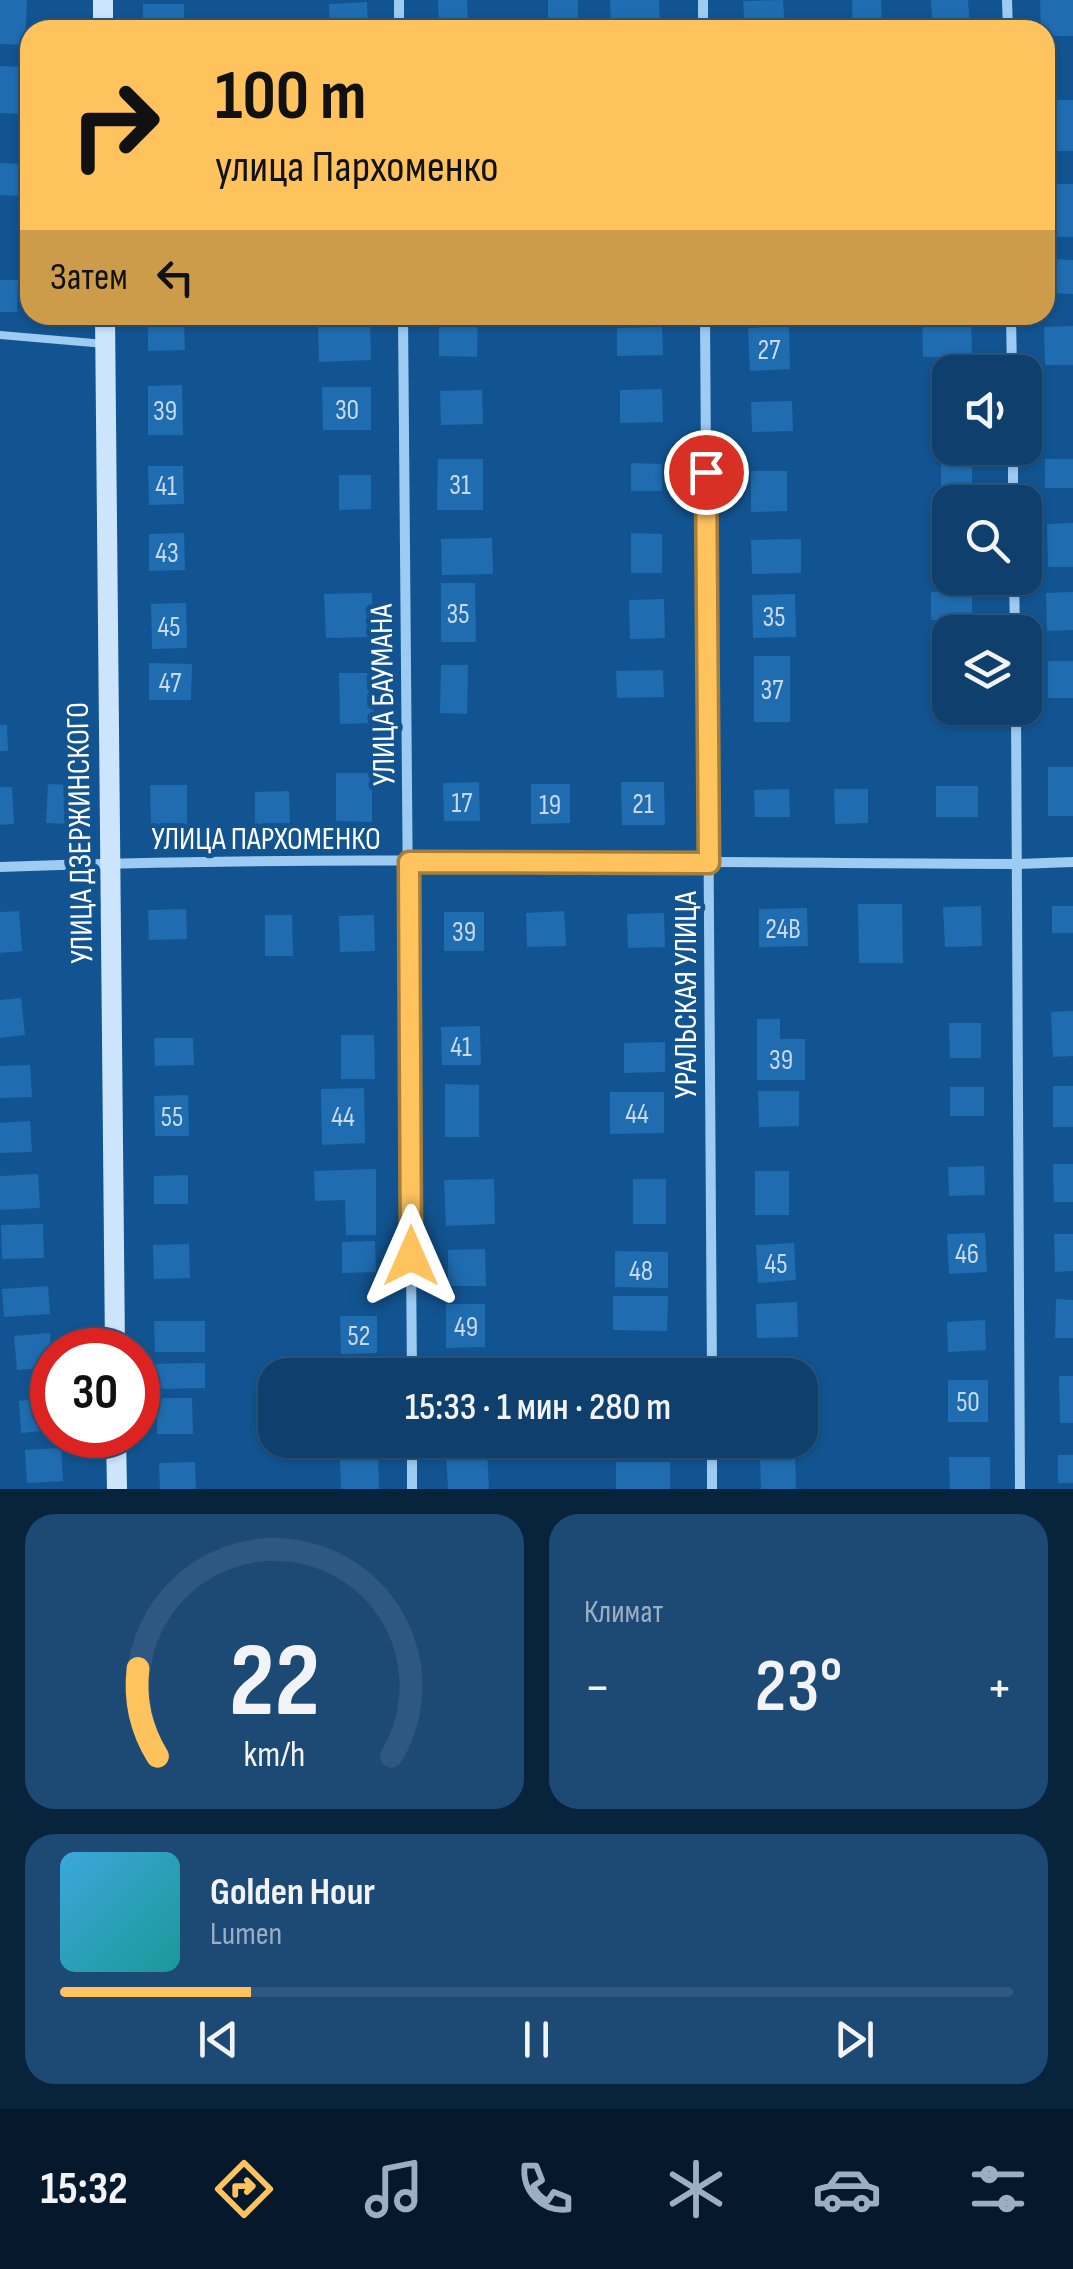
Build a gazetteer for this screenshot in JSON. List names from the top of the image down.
{
  "streets": {
    "street": [
      "УЛИЦА БАУМАНА",
      "УЛИЦА ДЗЕРЖИНСКОГО",
      "УЛИЦА ПАРХОМЕНКО",
      "УРАЛЬСКАЯ УЛИЦА"
    ]
  },
  "crossings": [
    ["УЛИЦА БАУМАНА", "УЛИЦА ПАРХОМЕНКО"],
    ["УЛИЦА ДЗЕРЖИНСКОГО", "УЛИЦА ПАРХОМЕНКО"],
    ["УЛИЦА ПАРХОМЕНКО", "УРАЛЬСКАЯ УЛИЦА"]
  ],
  "house_numbers": [
    "27",
    "30",
    "39",
    "31",
    "41",
    "43",
    "35",
    "35",
    "45",
    "47",
    "37",
    "17",
    "21",
    "19",
    "24В",
    "39",
    "41",
    "39",
    "44",
    "55",
    "44",
    "46",
    "45",
    "48",
    "49",
    "52",
    "50"
  ],
  "page": {
    "turn": ["100 m", "улица Пархоменко"],
    "then": "Затем",
    "limit": "30",
    "trip": "15:33 · 1 мин · 280 m",
    "tile": "Климат",
    "heat": ["−", "23°", "+"],
    "song": ["Golden Hour", "Lumen"],
    "tabs": "15:32",
    "gauge": ["22", "km/h"]
  }
}
